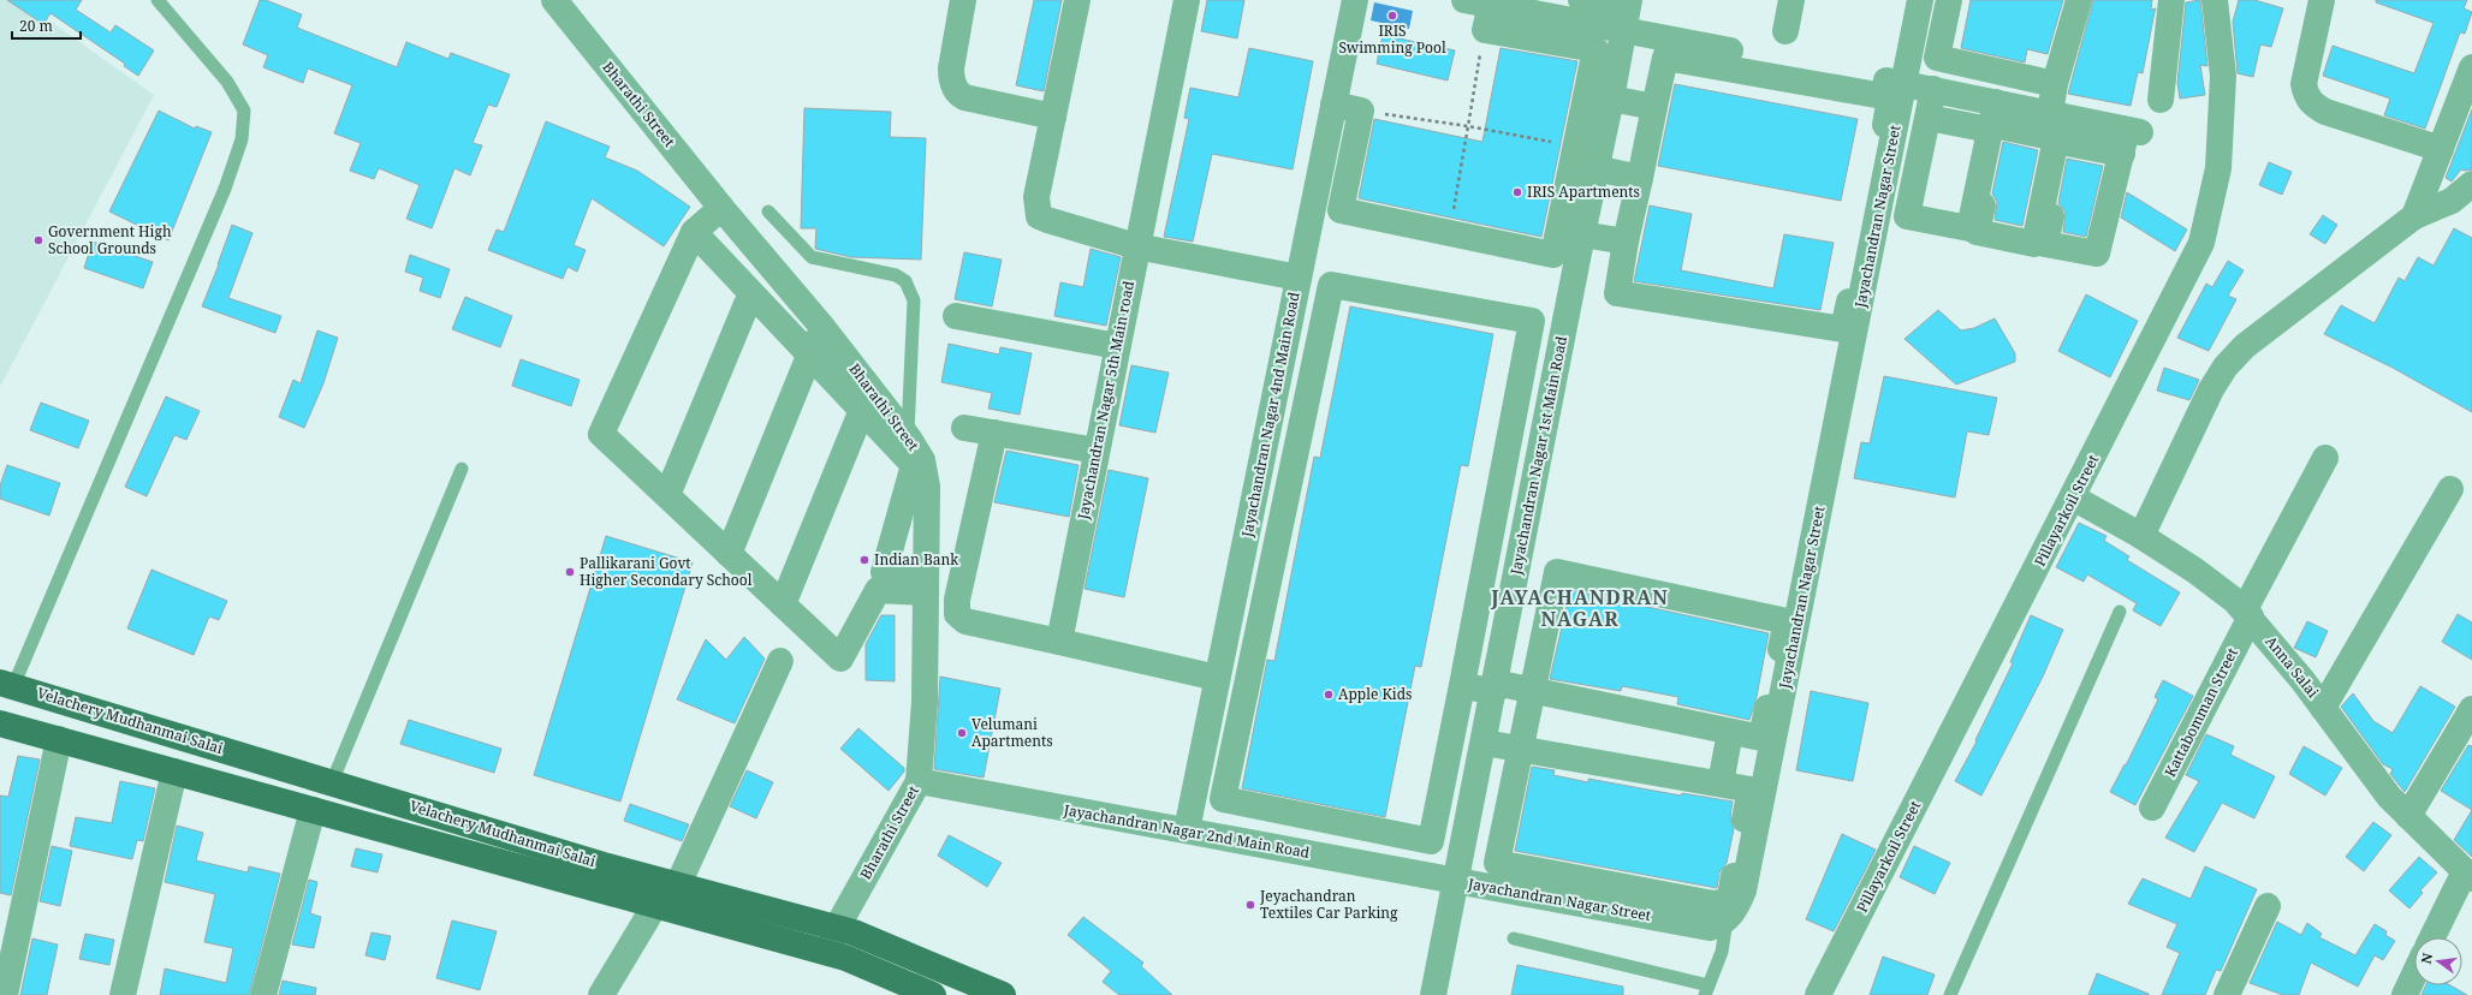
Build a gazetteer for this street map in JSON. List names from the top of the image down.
{
  "streets": {
    "main road": ["Velachery Mudhanmai Salai"],
    "street": [
      "Bharathi Street",
      "Jayachandran Nagar Street",
      "Jayachandran Nagar 5th Main road",
      "Jayachandran Nagar 4nd Main Road",
      "Jayachandran Nagar 1st Main Road",
      "Pillayarkoil Street",
      "Anna Salai",
      "Kattabomman Street",
      "Jayachandran Nagar 2nd Main Road"
    ]
  },
  "crossings": [
    ["Bharathi Street", "Velachery Mudhanmai Salai"],
    ["Bharathi Street", "Jayachandran Nagar 2nd Main Road"],
    ["Jayachandran Nagar Street", "Jayachandran Nagar 1st Main Road"],
    ["Jayachandran Nagar Street", "Jayachandran Nagar 2nd Main Road"],
    ["Jayachandran Nagar 4nd Main Road", "Jayachandran Nagar 2nd Main Road"],
    ["Jayachandran Nagar 1st Main Road", "Jayachandran Nagar 2nd Main Road"],
    ["Pillayarkoil Street", "Anna Salai"],
    ["Anna Salai", "Kattabomman Street"]
  ],
  "districts": ["JAYACHANDRAN NAGAR"],
  "places": [
    "IRIS Swimming Pool",
    "IRIS Apartments",
    "Government High School Grounds",
    "Indian Bank",
    "Pallikarani Govt Higher Secondary School",
    "Apple Kids",
    "Velumani Apartments",
    "Jeyachandran Textiles Car Parking"
  ],
  "scale_bar": "20 m",
  "north": "left"
}
